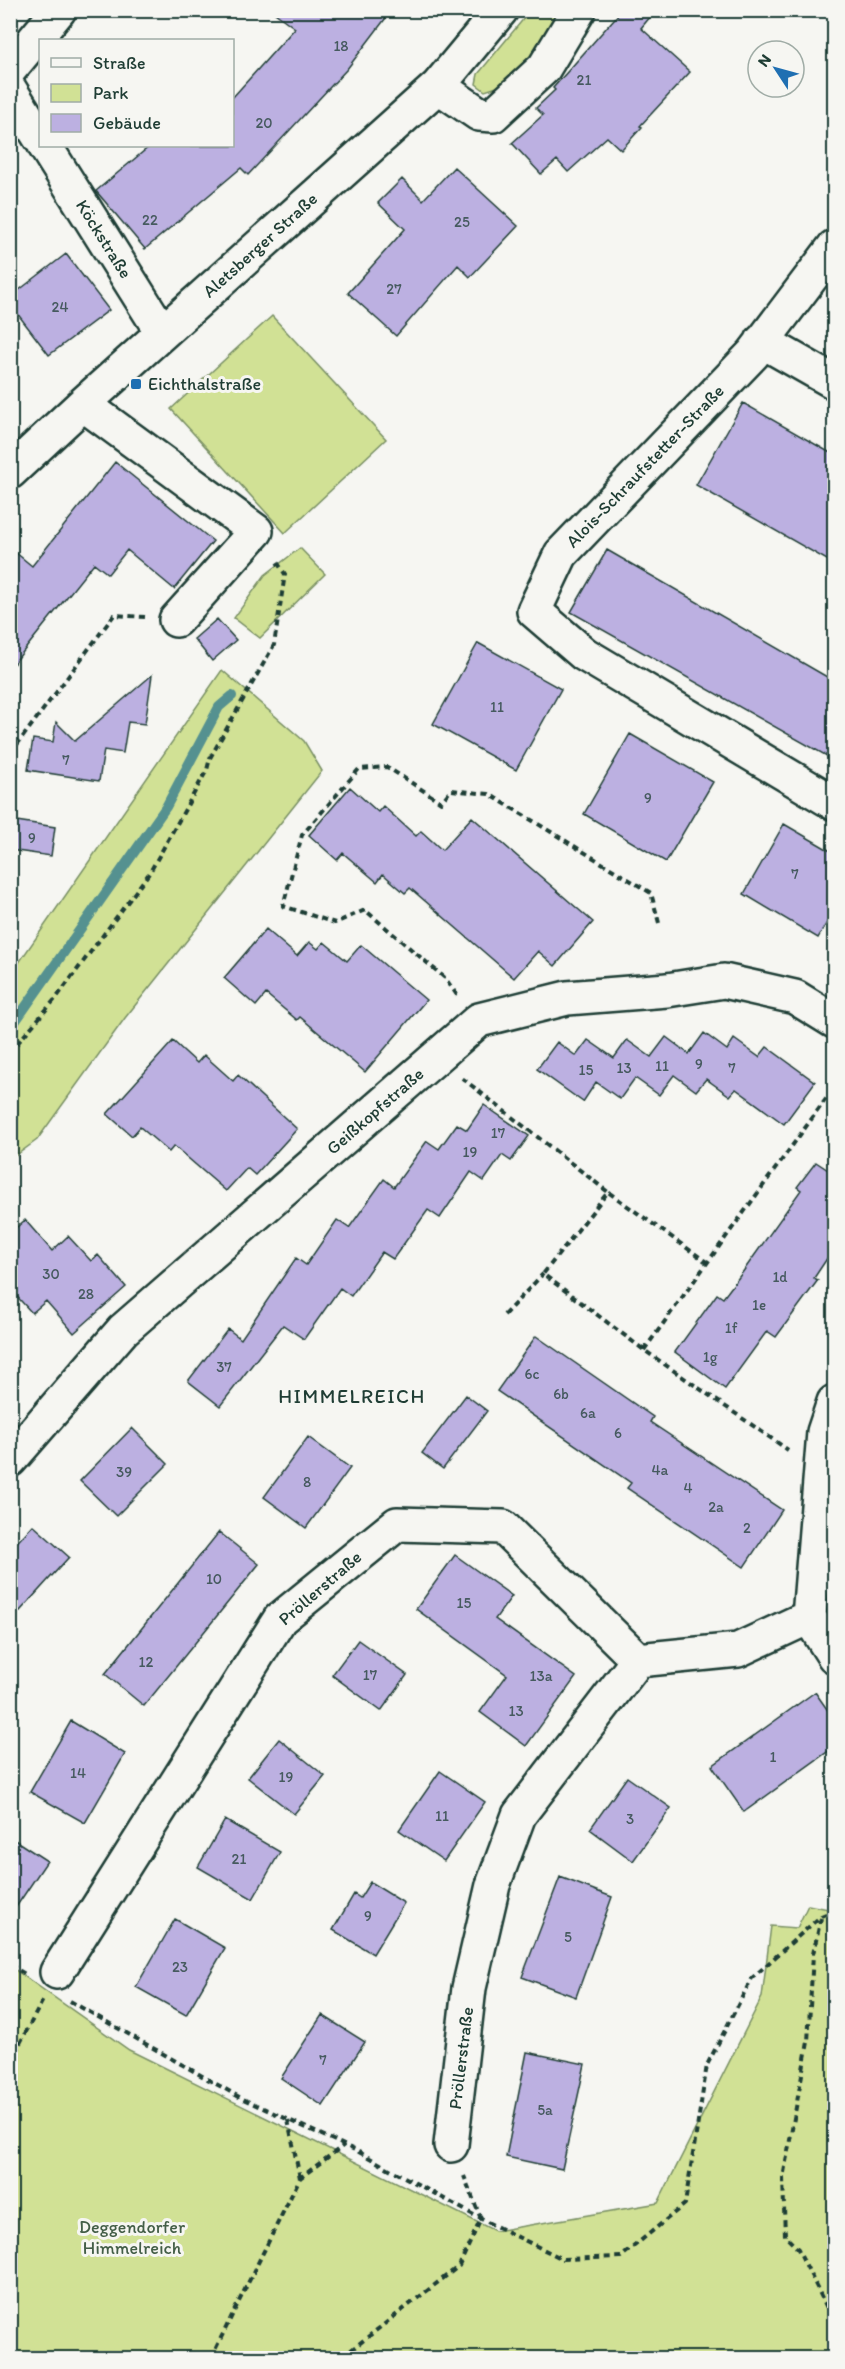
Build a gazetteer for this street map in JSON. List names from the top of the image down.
{
  "streets": {
    "street": [
      "Köckstraße",
      "Aletsberger Straße",
      "Alois-Schraufstetter-Straße",
      "Geißkopfstraße",
      "Pröllerstraße"
    ]
  },
  "crossings": [
    ["Köckstraße", "Aletsberger Straße"]
  ],
  "districts": ["HIMMELREICH"],
  "parks": ["Deggendorfer Himmelreich"],
  "places": {
    "transit": ["Eichthalstraße"]
  },
  "house_numbers": [
    "18",
    "21",
    "20",
    "22",
    "25",
    "27",
    "24",
    "11",
    "7",
    "9",
    "9",
    "7",
    "9",
    "11",
    "13",
    "7",
    "15",
    "17",
    "19",
    "30",
    "1d",
    "28",
    "1e",
    "1f",
    "1g",
    "37",
    "6c",
    "6b",
    "6a",
    "6",
    "4a",
    "39",
    "8",
    "4",
    "2a",
    "2",
    "10",
    "15",
    "12",
    "17",
    "13a",
    "13",
    "1",
    "14",
    "19",
    "11",
    "3",
    "21",
    "9",
    "5",
    "23",
    "7",
    "5a"
  ],
  "legend": ["Straße", "Park", "Gebäude"],
  "north": "top left"
}
